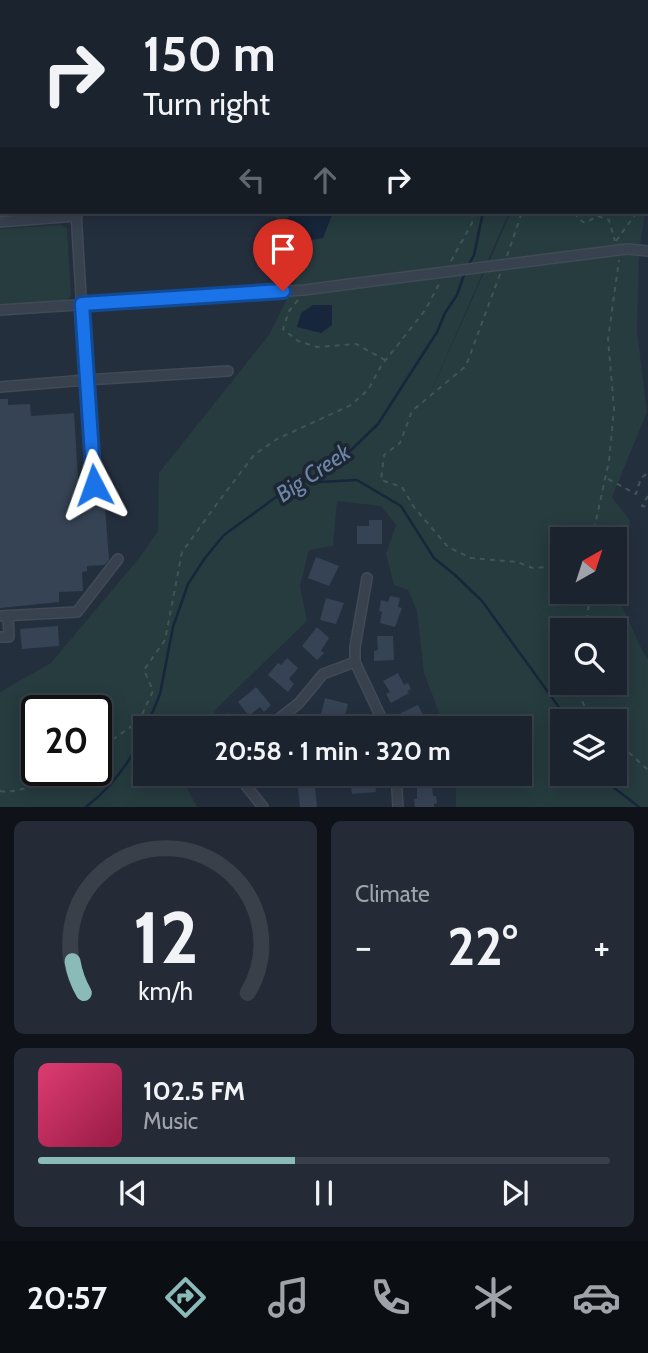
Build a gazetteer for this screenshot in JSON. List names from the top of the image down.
{
  "water": ["Big Creek"],
  "north": "top right",
  "page": {
    "turn": ["150 m", "Turn right"],
    "limit": "20",
    "trip": "20:58 · 1 min · 320 m",
    "tile": "Climate",
    "heat": ["−", "22°", "+"],
    "song": ["102.5 FM", "Music"],
    "tabs": "20:57",
    "gauge": ["12", "km/h"]
  }
}
